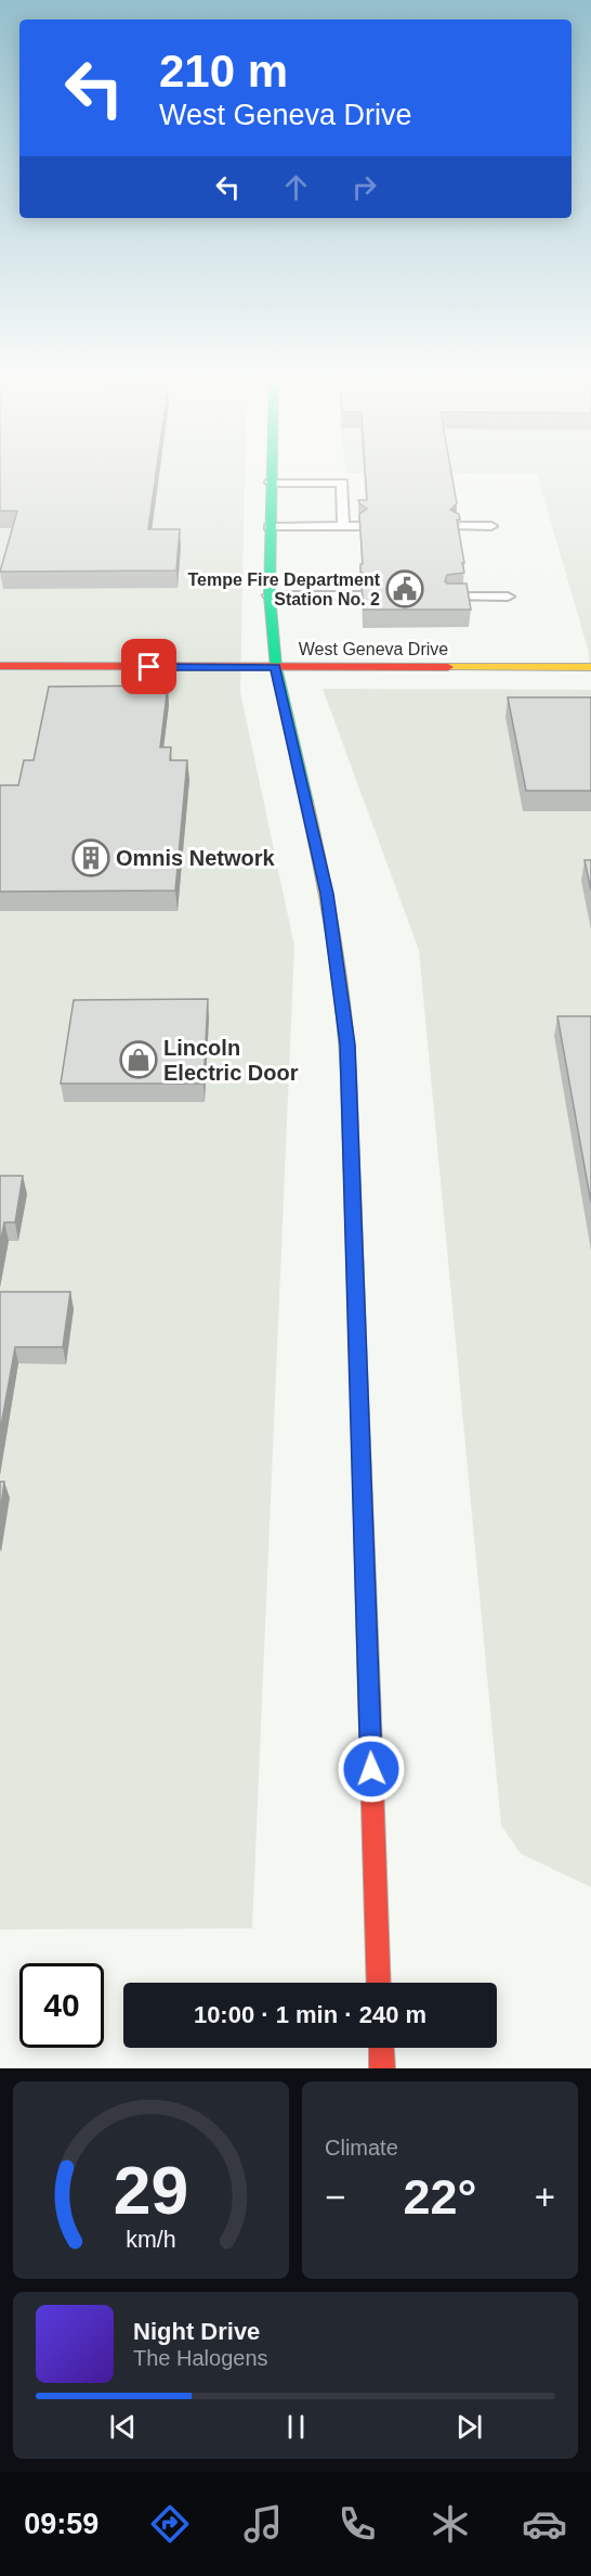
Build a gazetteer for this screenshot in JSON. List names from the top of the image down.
{
  "streets": {
    "street": ["West Geneva Drive"]
  },
  "places": {
    "public building": ["Tempe Fire Department Station No. 2"],
    "building": ["Omnis Network"],
    "shop": ["Lincoln Electric Door"]
  },
  "page": {
    "turn": ["210 m", "West Geneva Drive"],
    "limit": "40",
    "trip": "10:00 · 1 min · 240 m",
    "tile": "Climate",
    "heat": ["−", "22°", "+"],
    "song": ["Night Drive", "The Halogens"],
    "tabs": "09:59",
    "gauge": ["29", "km/h"]
  }
}
